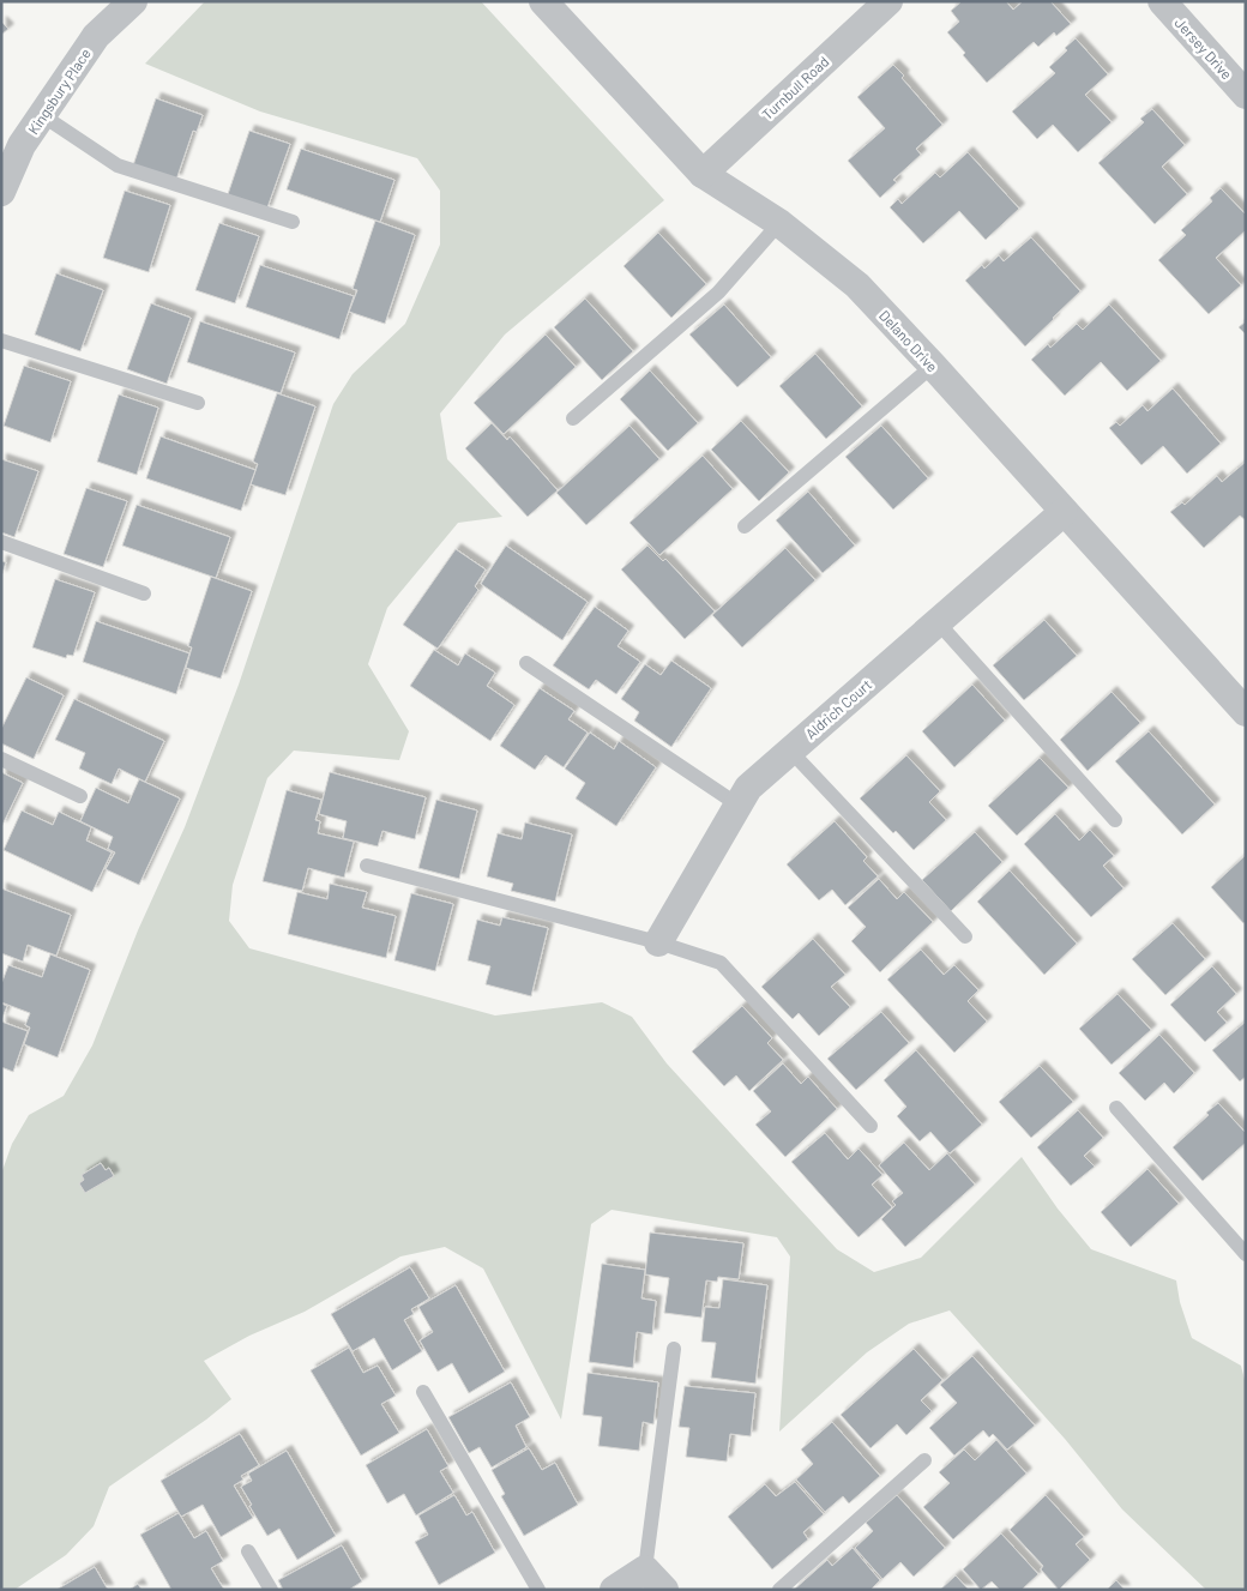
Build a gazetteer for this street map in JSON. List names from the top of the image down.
{
  "streets": {
    "street": [
      "Jersey Drive",
      "Turnbull Road",
      "Kingsbury Place",
      "Delano Drive",
      "Aldrich Court"
    ]
  },
  "crossings": [
    ["Turnbull Road", "Delano Drive"],
    ["Delano Drive", "Aldrich Court"]
  ]
}
